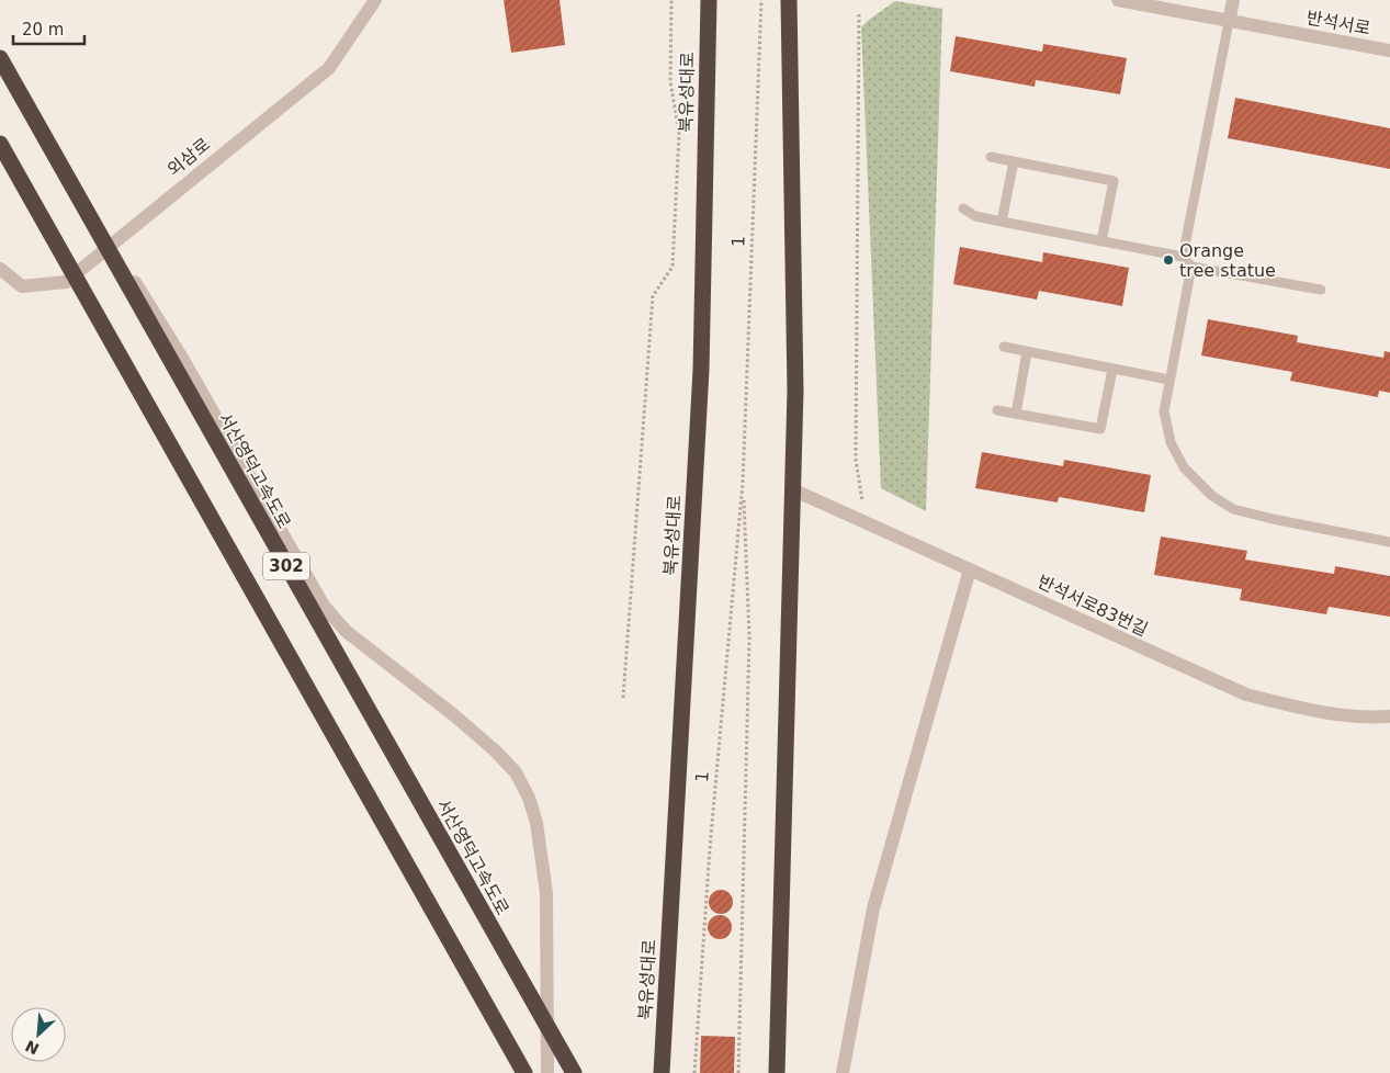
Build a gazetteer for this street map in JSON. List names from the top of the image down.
{
  "streets": {
    "highway": ["북유성대로", "서산영덕고속도로", "302"],
    "street": ["반석서로", "외삼로", "반석서로83번길"],
    "path": ["1"]
  },
  "places": ["Orange tree statue"],
  "scale_bar": "20 m",
  "north": "bottom left"
}
